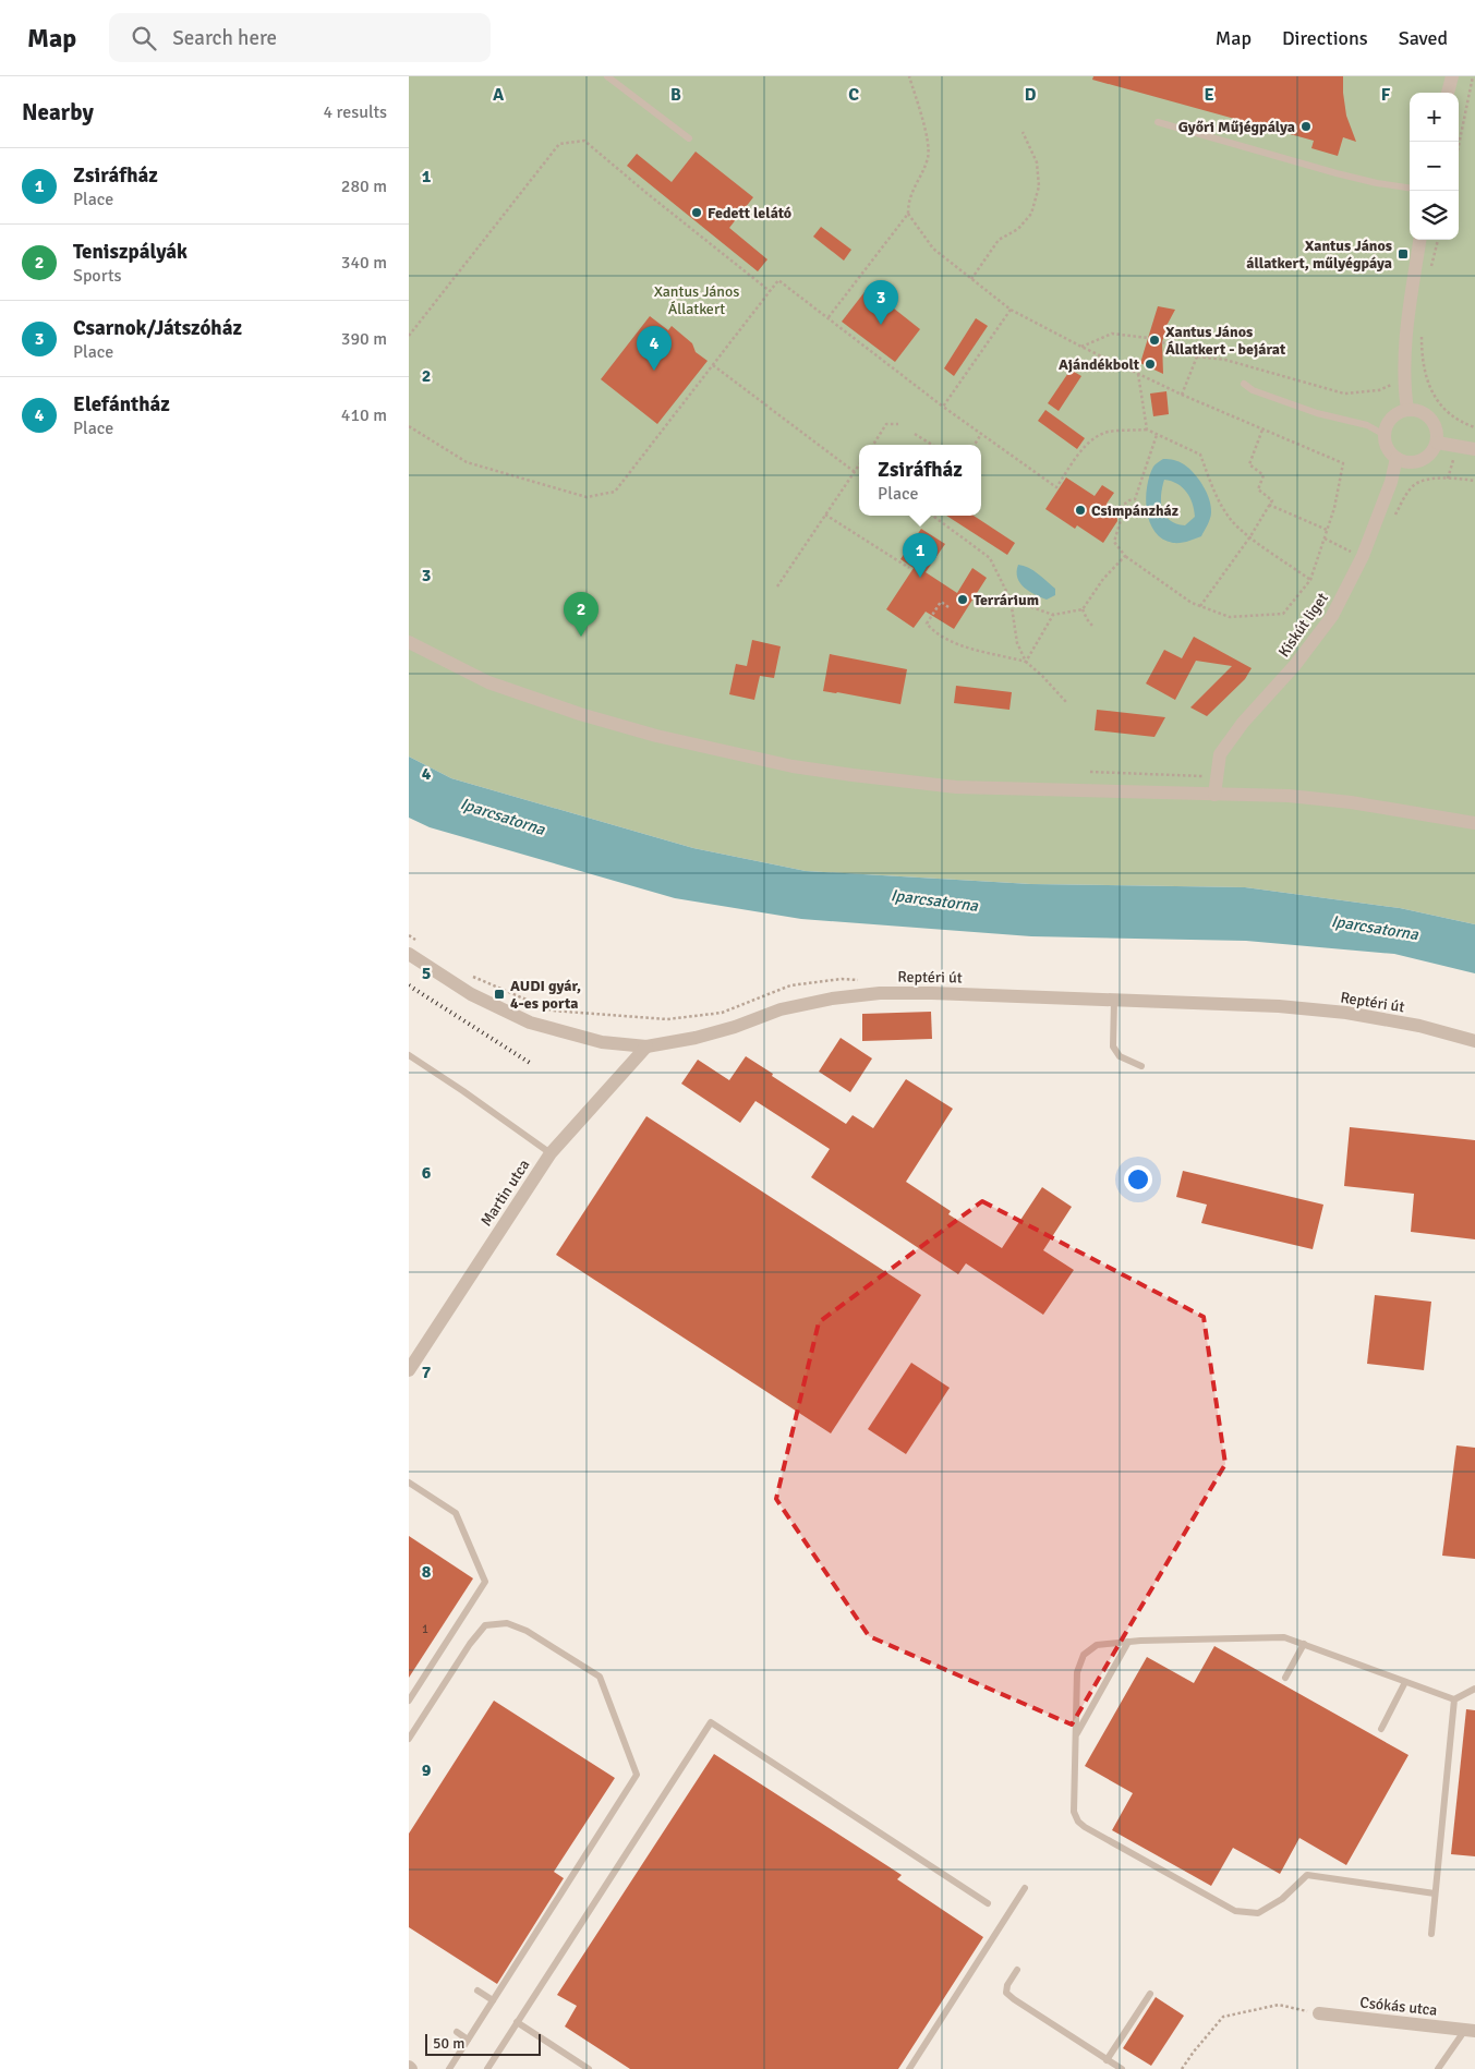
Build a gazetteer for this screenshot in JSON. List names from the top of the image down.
{
  "streets": {
    "street": [
      "Kiskút liget",
      "Reptéri út",
      "Martin utca",
      "Csókás utca"
    ]
  },
  "crossings": [
    ["Reptéri út", "Martin utca"]
  ],
  "water": ["Iparcsatorna"],
  "parks": ["Xantus János Állatkert"],
  "places": {
    "other": [
      "Győri Műjégpálya",
      "Fedett lelátó",
      "Xantus János Állatkert - bejárat",
      "Ajándékbolt",
      "Csimpánzház",
      "Terrárium"
    ],
    "transit": ["Xantus János állatkert, műlyégpáya", "AUDI gyár, 4-es porta"]
  },
  "house_numbers": ["1"],
  "scale_bar": "50 m",
  "page": {
    "header": "Map",
    "search": "Search here",
    "nav": ["Map", "Directions", "Saved"],
    "heading": ["Nearby", "4 results"],
    "map_buttons": ["+", "−"],
    "list": [
      {
        "mark": "1",
        "name": "Zsiráfház",
        "note": "Place",
        "value": "280 m"
      },
      {
        "mark": "2",
        "name": "Teniszpályák",
        "note": "Sports",
        "value": "340 m"
      },
      {
        "mark": "3",
        "name": "Csarnok/Játszóház",
        "note": "Place",
        "value": "390 m"
      },
      {
        "mark": "4",
        "name": "Elefántház",
        "note": "Place",
        "value": "410 m"
      }
    ],
    "pins": [
      "3",
      "4",
      "1",
      "2"
    ],
    "popup": ["Zsiráfház", "Place"],
    "scale": "50 m"
  },
  "grid": {
    "columns": [
      "A",
      "B",
      "C",
      "D",
      "E",
      "F"
    ],
    "rows": [
      "1",
      "2",
      "3",
      "4",
      "5",
      "6",
      "7",
      "8",
      "9"
    ]
  }
}
